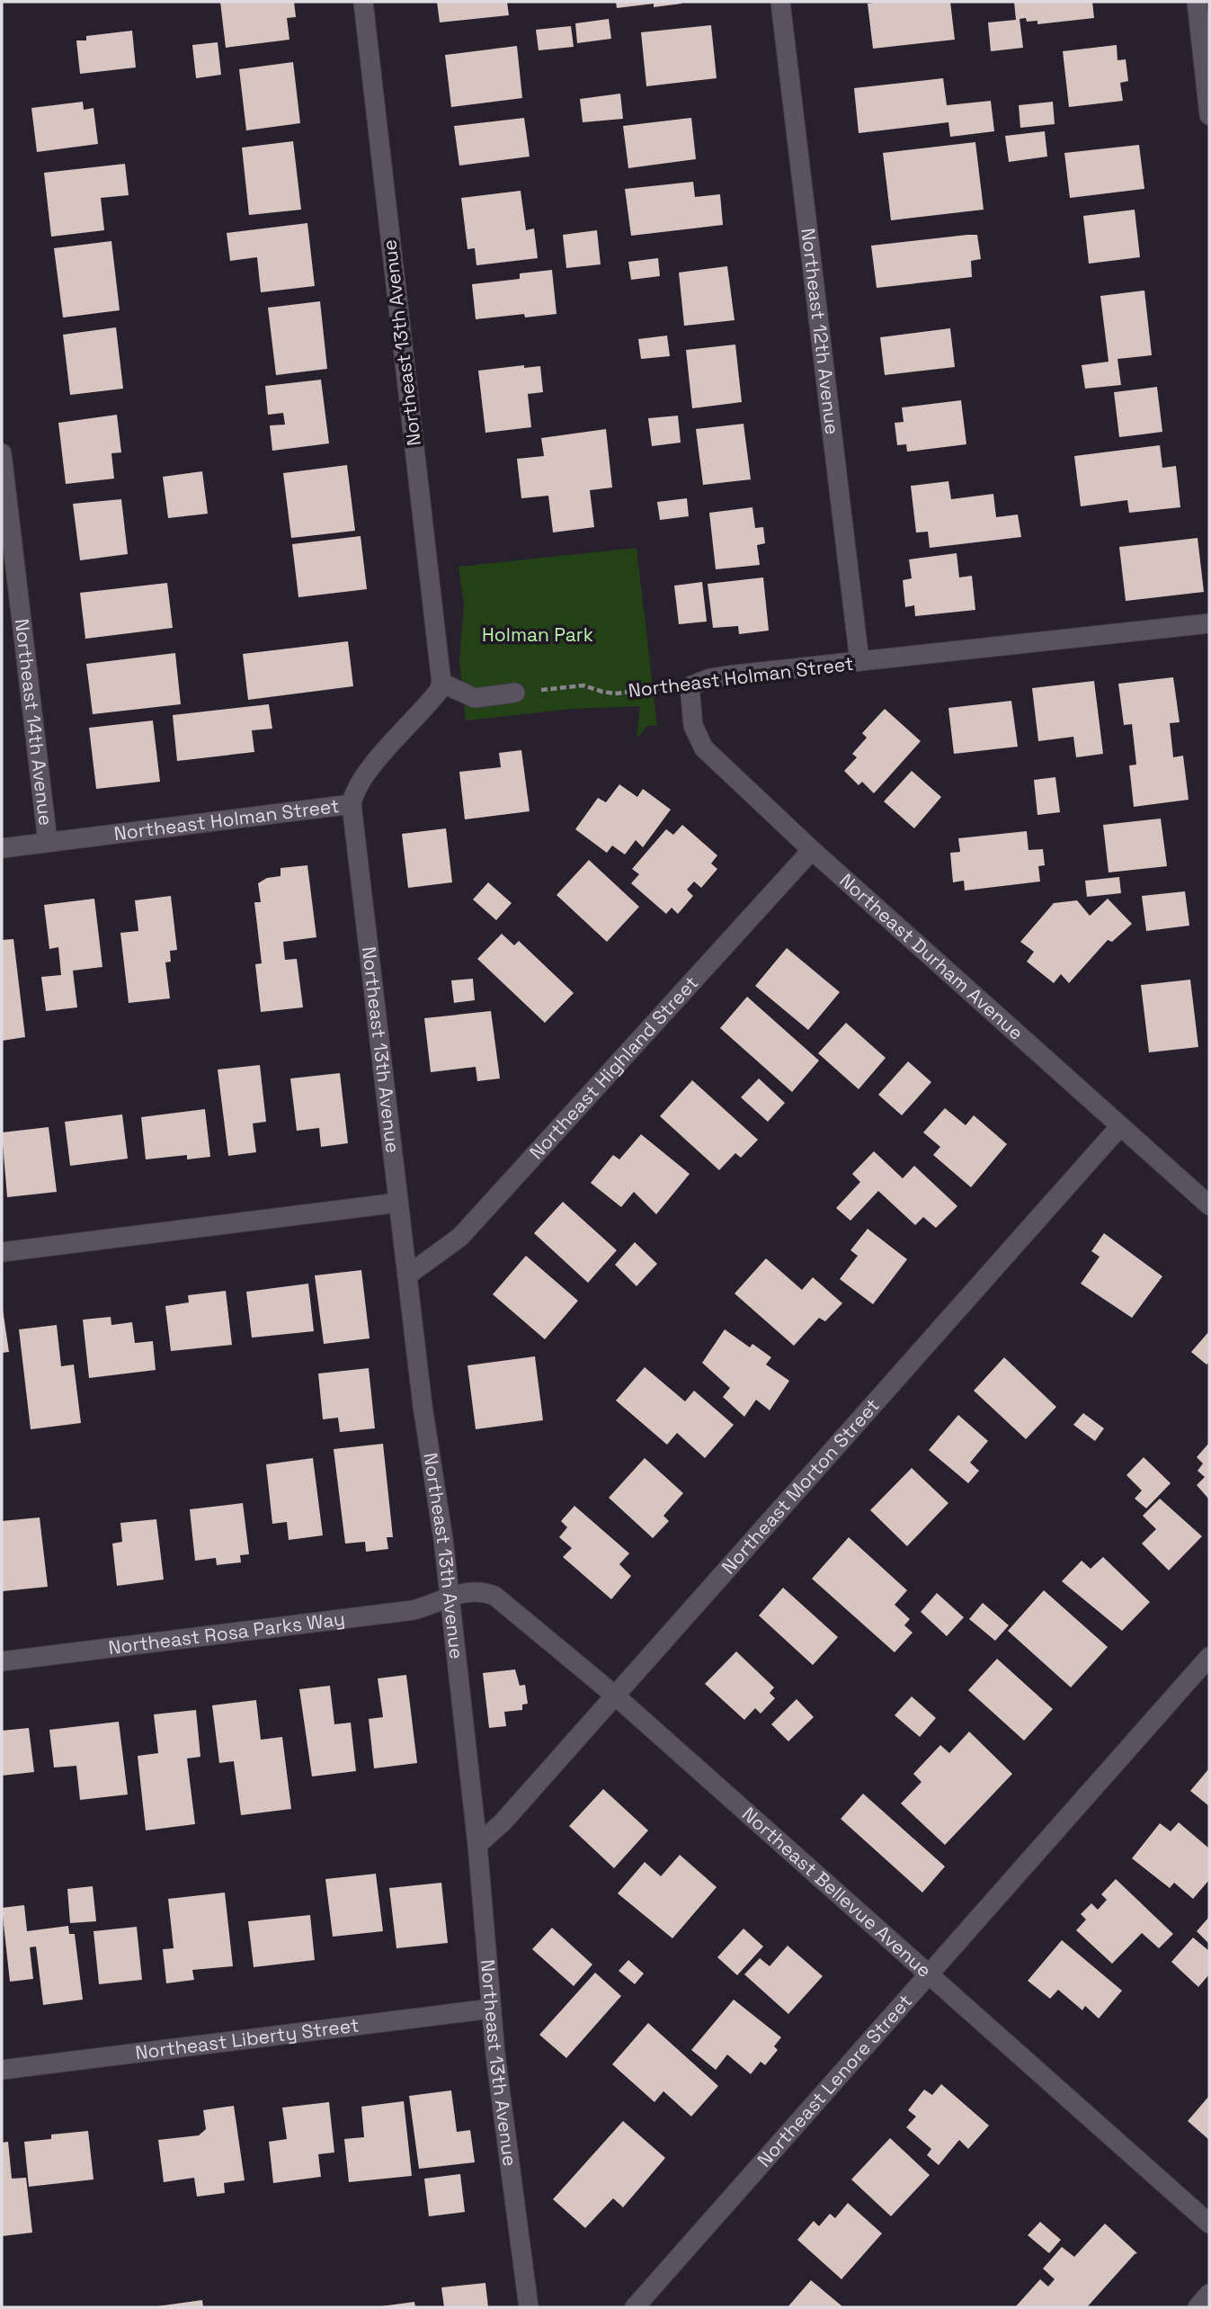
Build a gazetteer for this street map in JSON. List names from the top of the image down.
{
  "streets": {
    "street": [
      "Northeast 12th Avenue",
      "Northeast 13th Avenue",
      "Northeast Holman Street",
      "Northeast 14th Avenue",
      "Northeast Durham Avenue",
      "Northeast Highland Street",
      "Northeast Morton Street",
      "Northeast Rosa Parks Way",
      "Northeast Bellevue Avenue",
      "Northeast Liberty Street",
      "Northeast Lenore Street"
    ]
  },
  "crossings": [
    ["Northeast 12th Avenue", "Northeast Holman Street"],
    ["Northeast 13th Avenue", "Northeast Holman Street"],
    ["Northeast 13th Avenue", "Northeast Highland Street"],
    ["Northeast 13th Avenue", "Northeast Morton Street"],
    ["Northeast 13th Avenue", "Northeast Rosa Parks Way"],
    ["Northeast 13th Avenue", "Northeast Bellevue Avenue"],
    ["Northeast 13th Avenue", "Northeast Liberty Street"],
    ["Northeast Holman Street", "Northeast 14th Avenue"],
    ["Northeast Holman Street", "Northeast Durham Avenue"],
    ["Northeast Durham Avenue", "Northeast Highland Street"],
    ["Northeast Durham Avenue", "Northeast Morton Street"],
    ["Northeast Morton Street", "Northeast Bellevue Avenue"],
    ["Northeast Rosa Parks Way", "Northeast Bellevue Avenue"],
    ["Northeast Bellevue Avenue", "Northeast Lenore Street"]
  ],
  "parks": ["Holman Park"]
}
